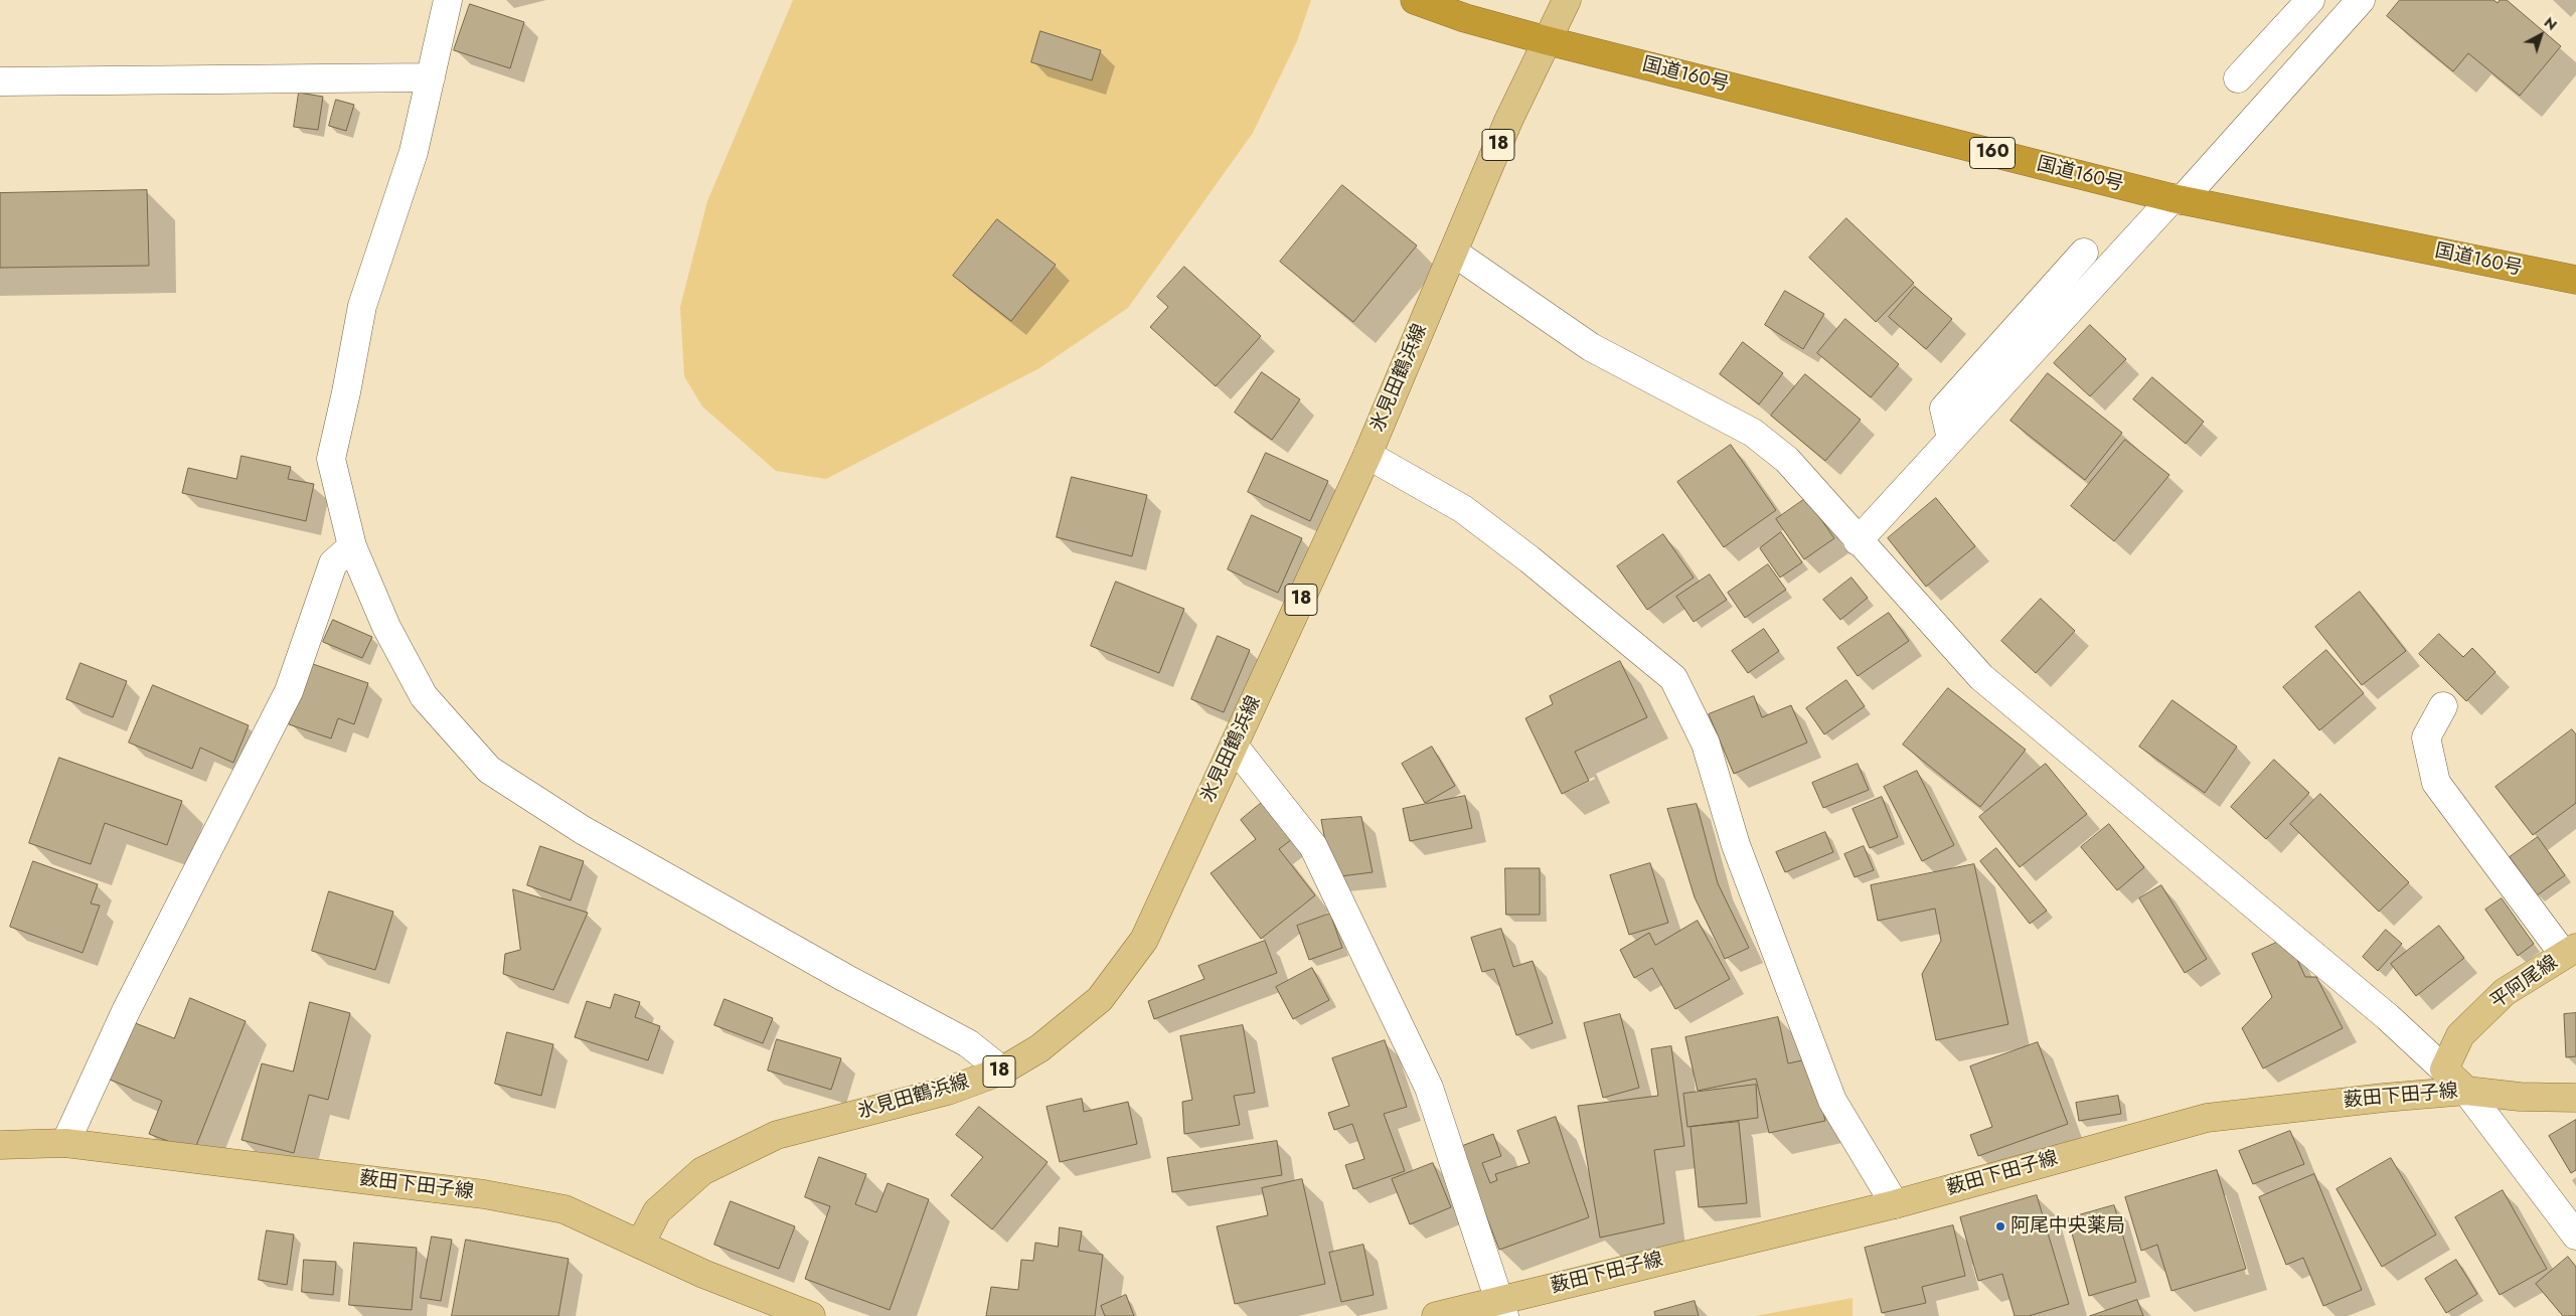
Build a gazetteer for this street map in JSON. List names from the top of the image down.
{
  "streets": {
    "highway": ["国道160号", "160"],
    "main road": [
      "18",
      "氷見田鶴浜線",
      "平阿尾線",
      "薮田下田子線"
    ]
  },
  "crossings": [
    ["国道160号", "氷見田鶴浜線"],
    ["氷見田鶴浜線", "薮田下田子線"]
  ],
  "places": ["阿尾中央薬局"],
  "north": "top right"
}
